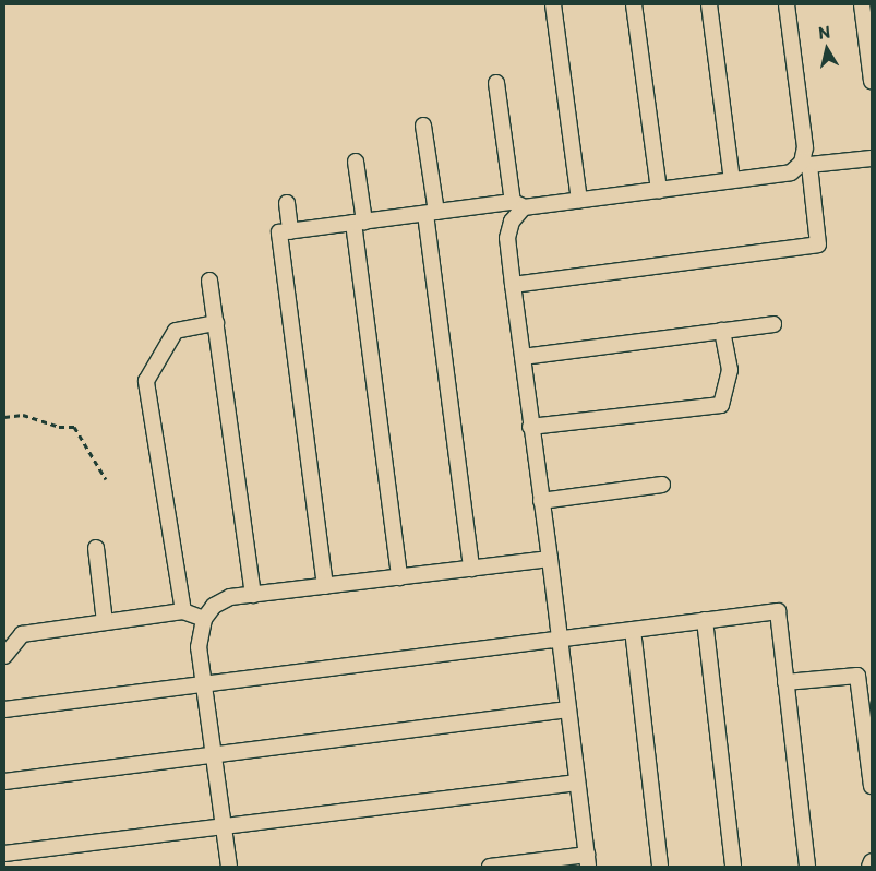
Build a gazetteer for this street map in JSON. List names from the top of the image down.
{
  "north": "top"
}
